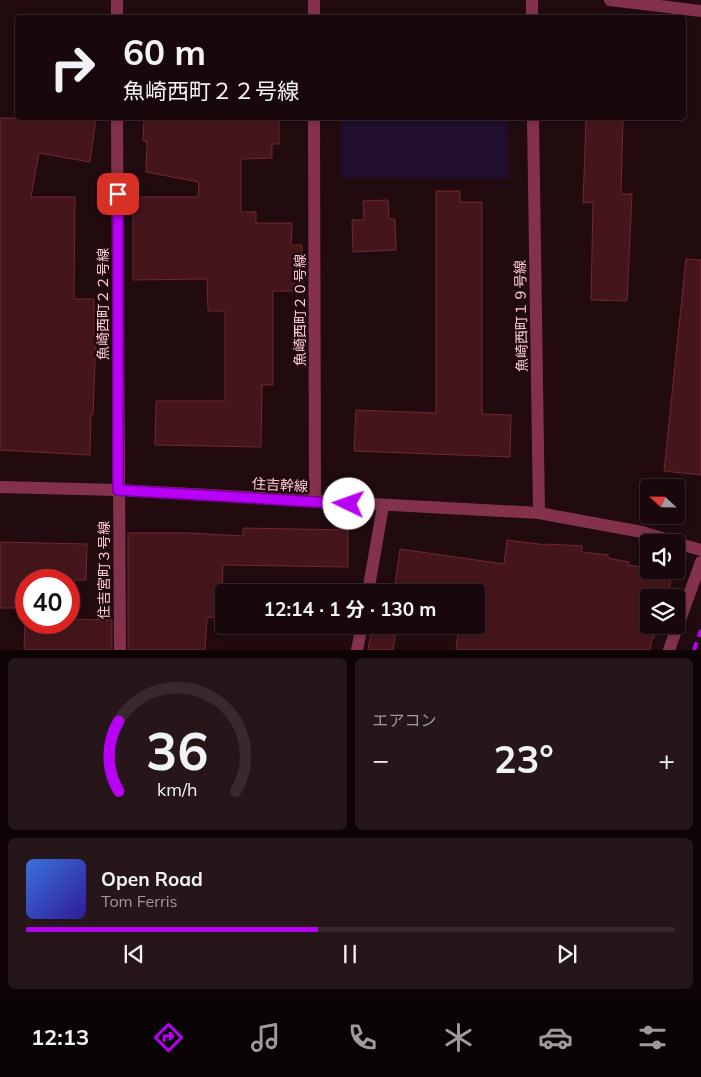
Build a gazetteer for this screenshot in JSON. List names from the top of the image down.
{
  "streets": {
    "street": [
      "魚崎西町２２号線",
      "魚崎西町２０号線",
      "魚崎西町１９号線",
      "住吉幹線",
      "住吉宮町３号線"
    ]
  },
  "crossings": [
    ["魚崎西町２２号線", "住吉幹線"],
    ["魚崎西町２２号線", "住吉宮町３号線"],
    ["魚崎西町２０号線", "住吉幹線"],
    ["魚崎西町１９号線", "住吉幹線"],
    ["住吉幹線", "住吉宮町３号線"]
  ],
  "north": "left",
  "page": {
    "turn": ["60 m", "魚崎西町２２号線"],
    "limit": "40",
    "trip": "12:14 · 1 分 · 130 m",
    "tile": "エアコン",
    "heat": ["−", "23°", "+"],
    "song": ["Open Road", "Tom Ferris"],
    "tabs": "12:13",
    "gauge": ["36", "km/h"]
  }
}
